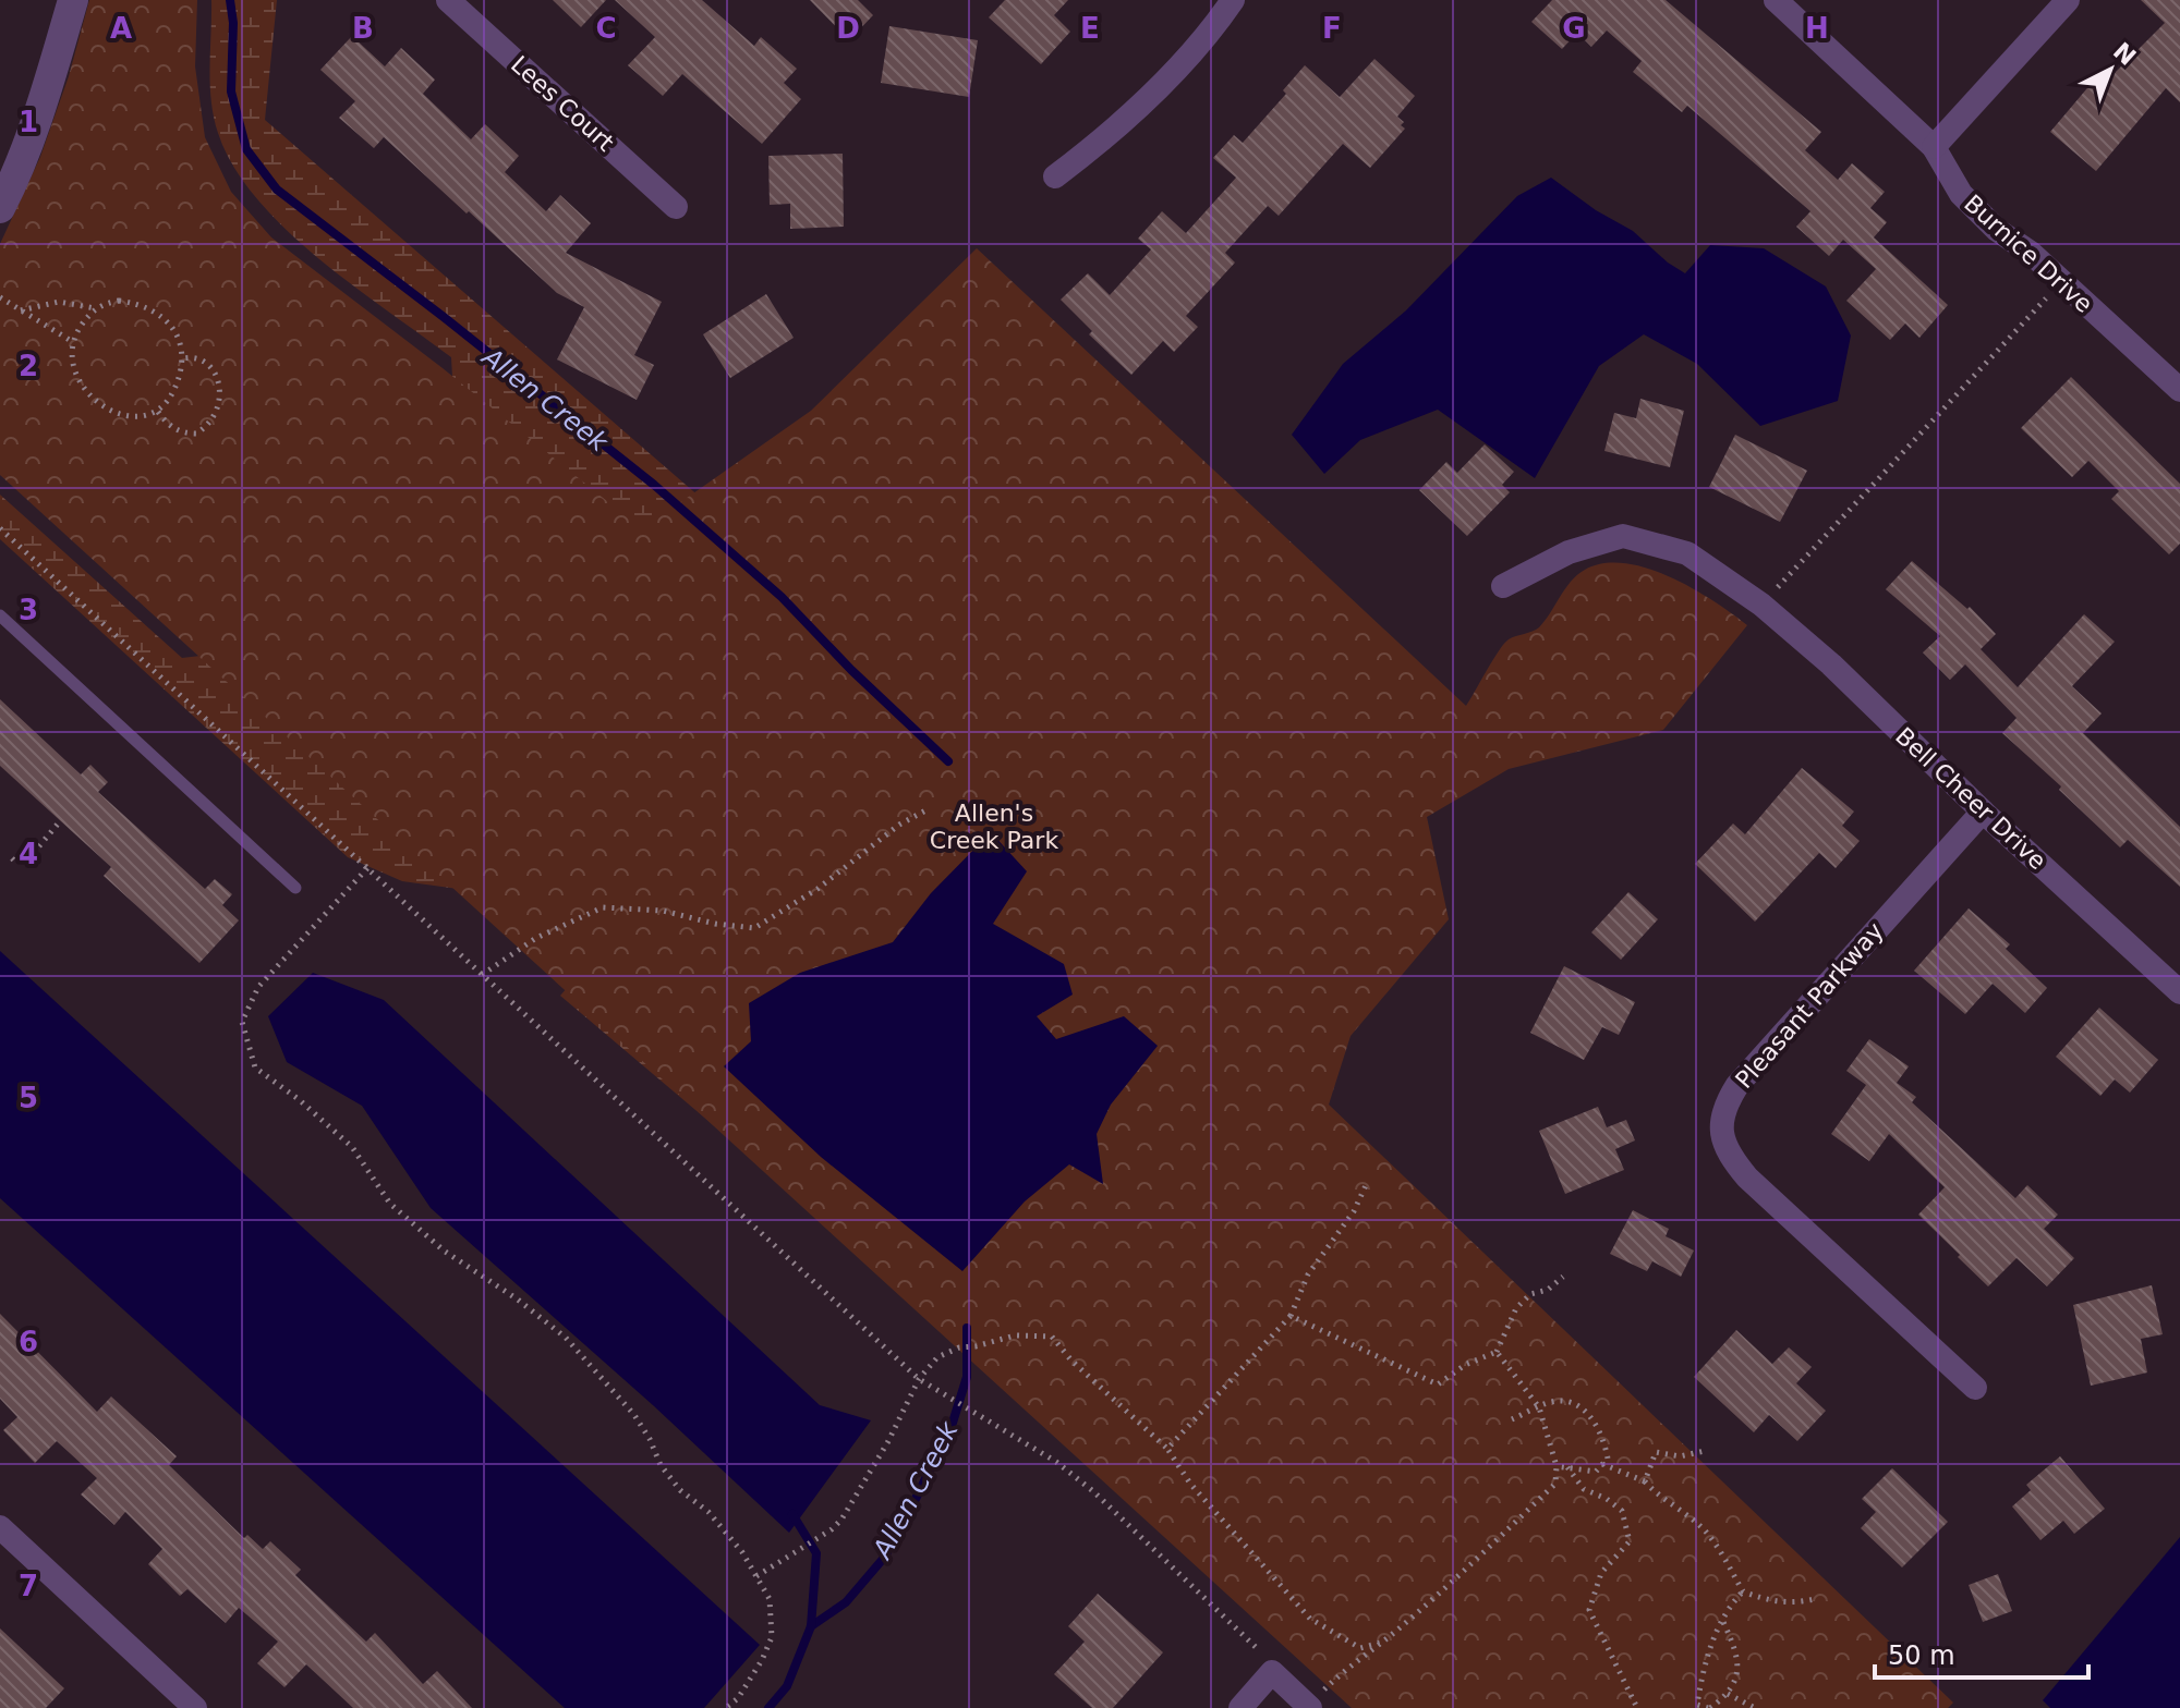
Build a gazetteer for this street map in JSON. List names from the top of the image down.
{
  "streets": {
    "street": [
      "Lees Court",
      "Burnice Drive",
      "Bell Cheer Drive",
      "Pleasant Parkway"
    ]
  },
  "crossings": [
    ["Bell Cheer Drive", "Pleasant Parkway"]
  ],
  "water": ["Allen Creek"],
  "parks": ["Allen's Creek Park"],
  "scale_bar": "50 m",
  "north": "top right",
  "grid": {
    "columns": [
      "A",
      "B",
      "C",
      "D",
      "E",
      "F",
      "G",
      "H"
    ],
    "rows": [
      "1",
      "2",
      "3",
      "4",
      "5",
      "6",
      "7"
    ]
  }
}
